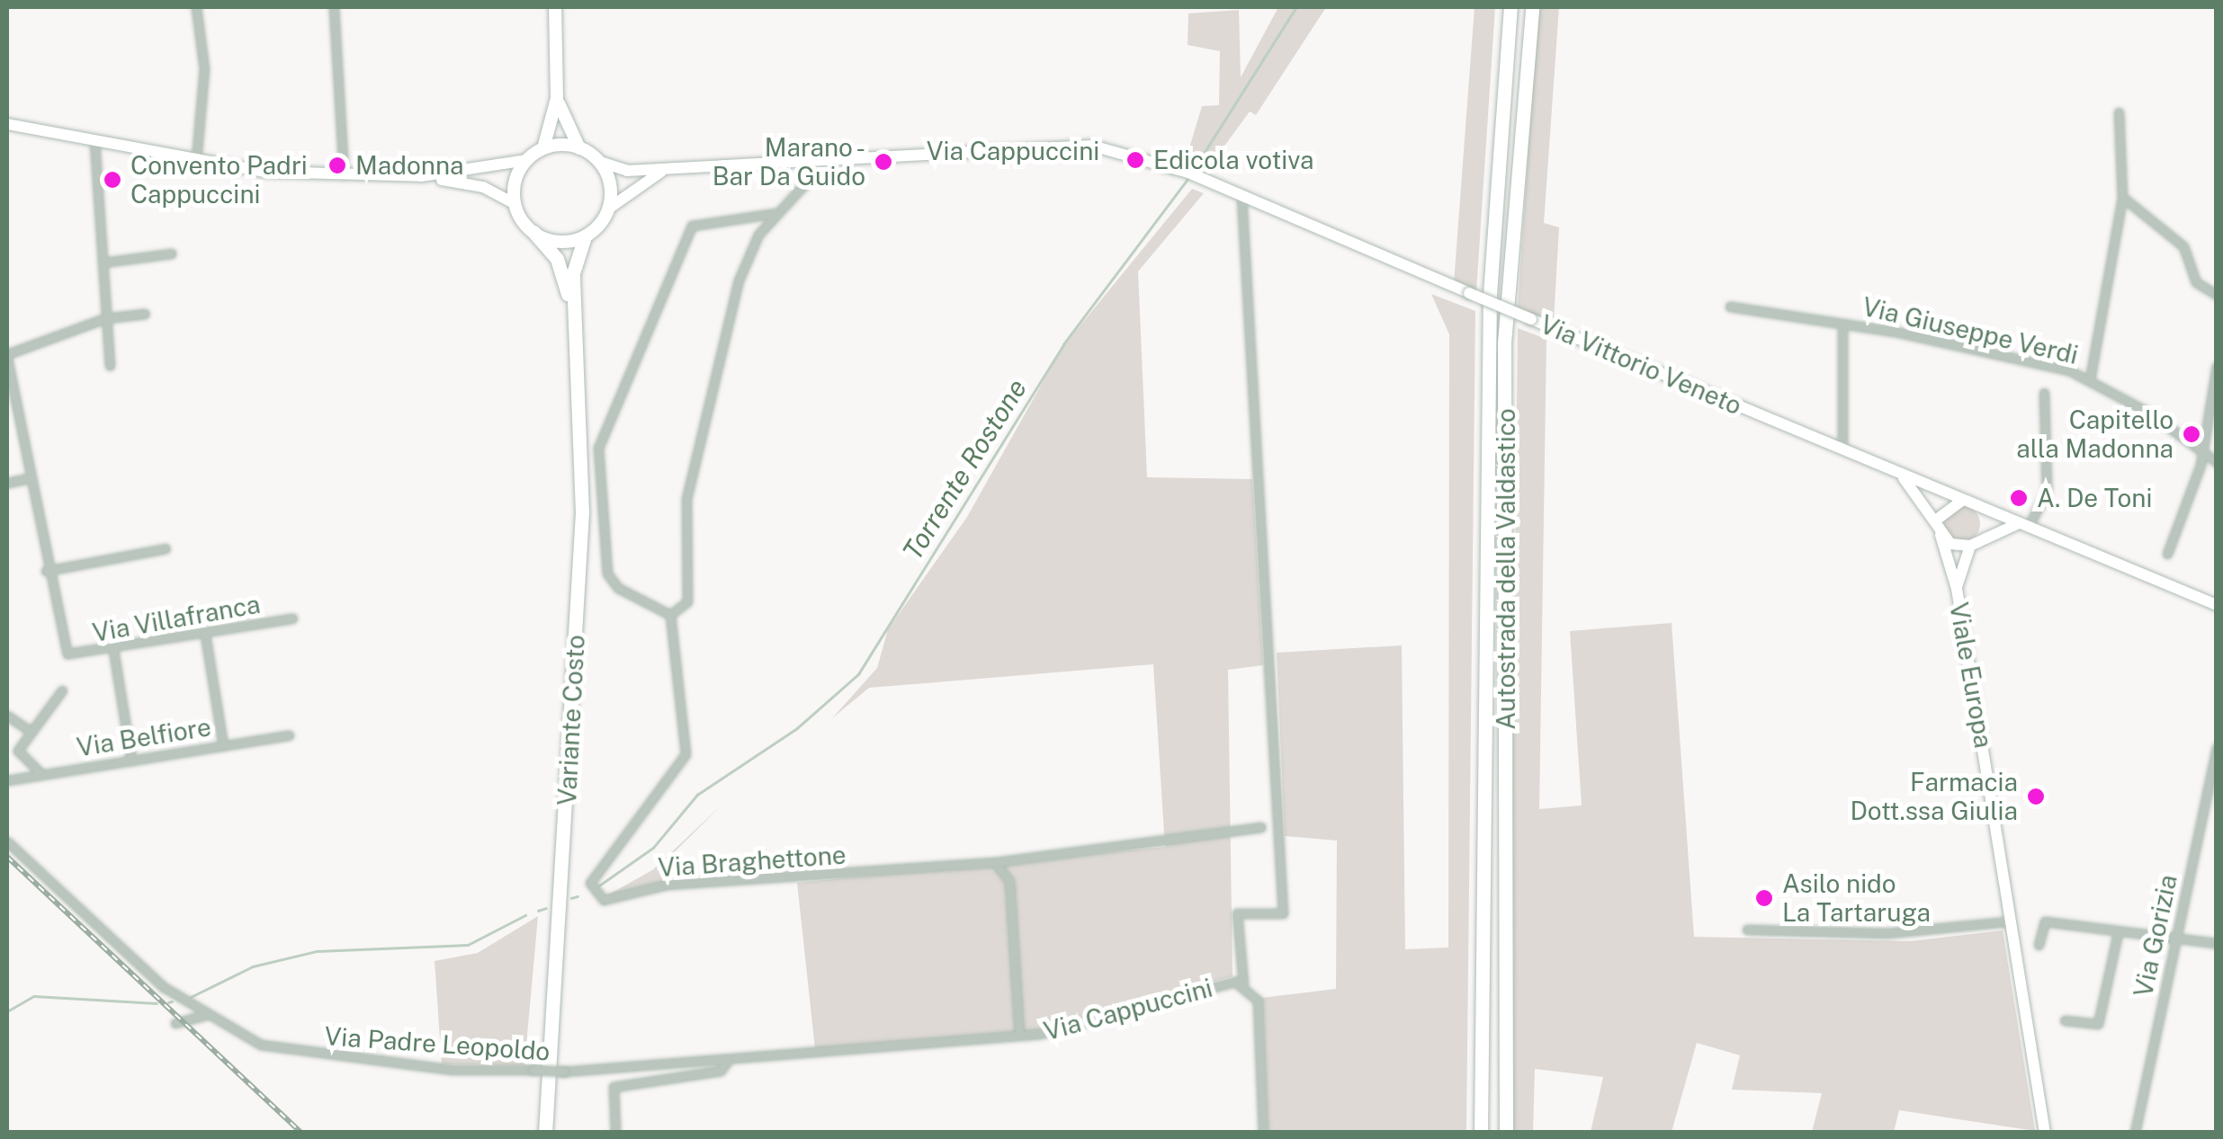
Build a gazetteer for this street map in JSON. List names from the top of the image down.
{
  "streets": {
    "highway": ["Autostrada della Valdastico", "Variante Costo"],
    "main road": ["Via Cappuccini", "Via Vittorio Veneto", "Viale Europa"],
    "street": [
      "Via Giuseppe Verdi",
      "Via Villafranca",
      "Via Belfiore",
      "Via Braghettone",
      "Via Gorizia",
      "Via Padre Leopoldo"
    ]
  },
  "crossings": [
    ["Via Cappuccini", "Via Vittorio Veneto"],
    ["Via Cappuccini", "Via Padre Leopoldo"],
    ["Via Giuseppe Verdi", "Via Vittorio Veneto"],
    ["Via Vittorio Veneto", "Viale Europa"]
  ],
  "water": ["Torrente Rostone"],
  "places": [
    "Edicola votiva",
    "Marano - Bar Da Guido",
    "Madonna",
    "Convento Padri Cappuccini",
    "Capitello alla Madonna",
    "A. De Toni",
    "Farmacia Dott.ssa Giulia",
    "Asilo nido La Tartaruga"
  ]
}
